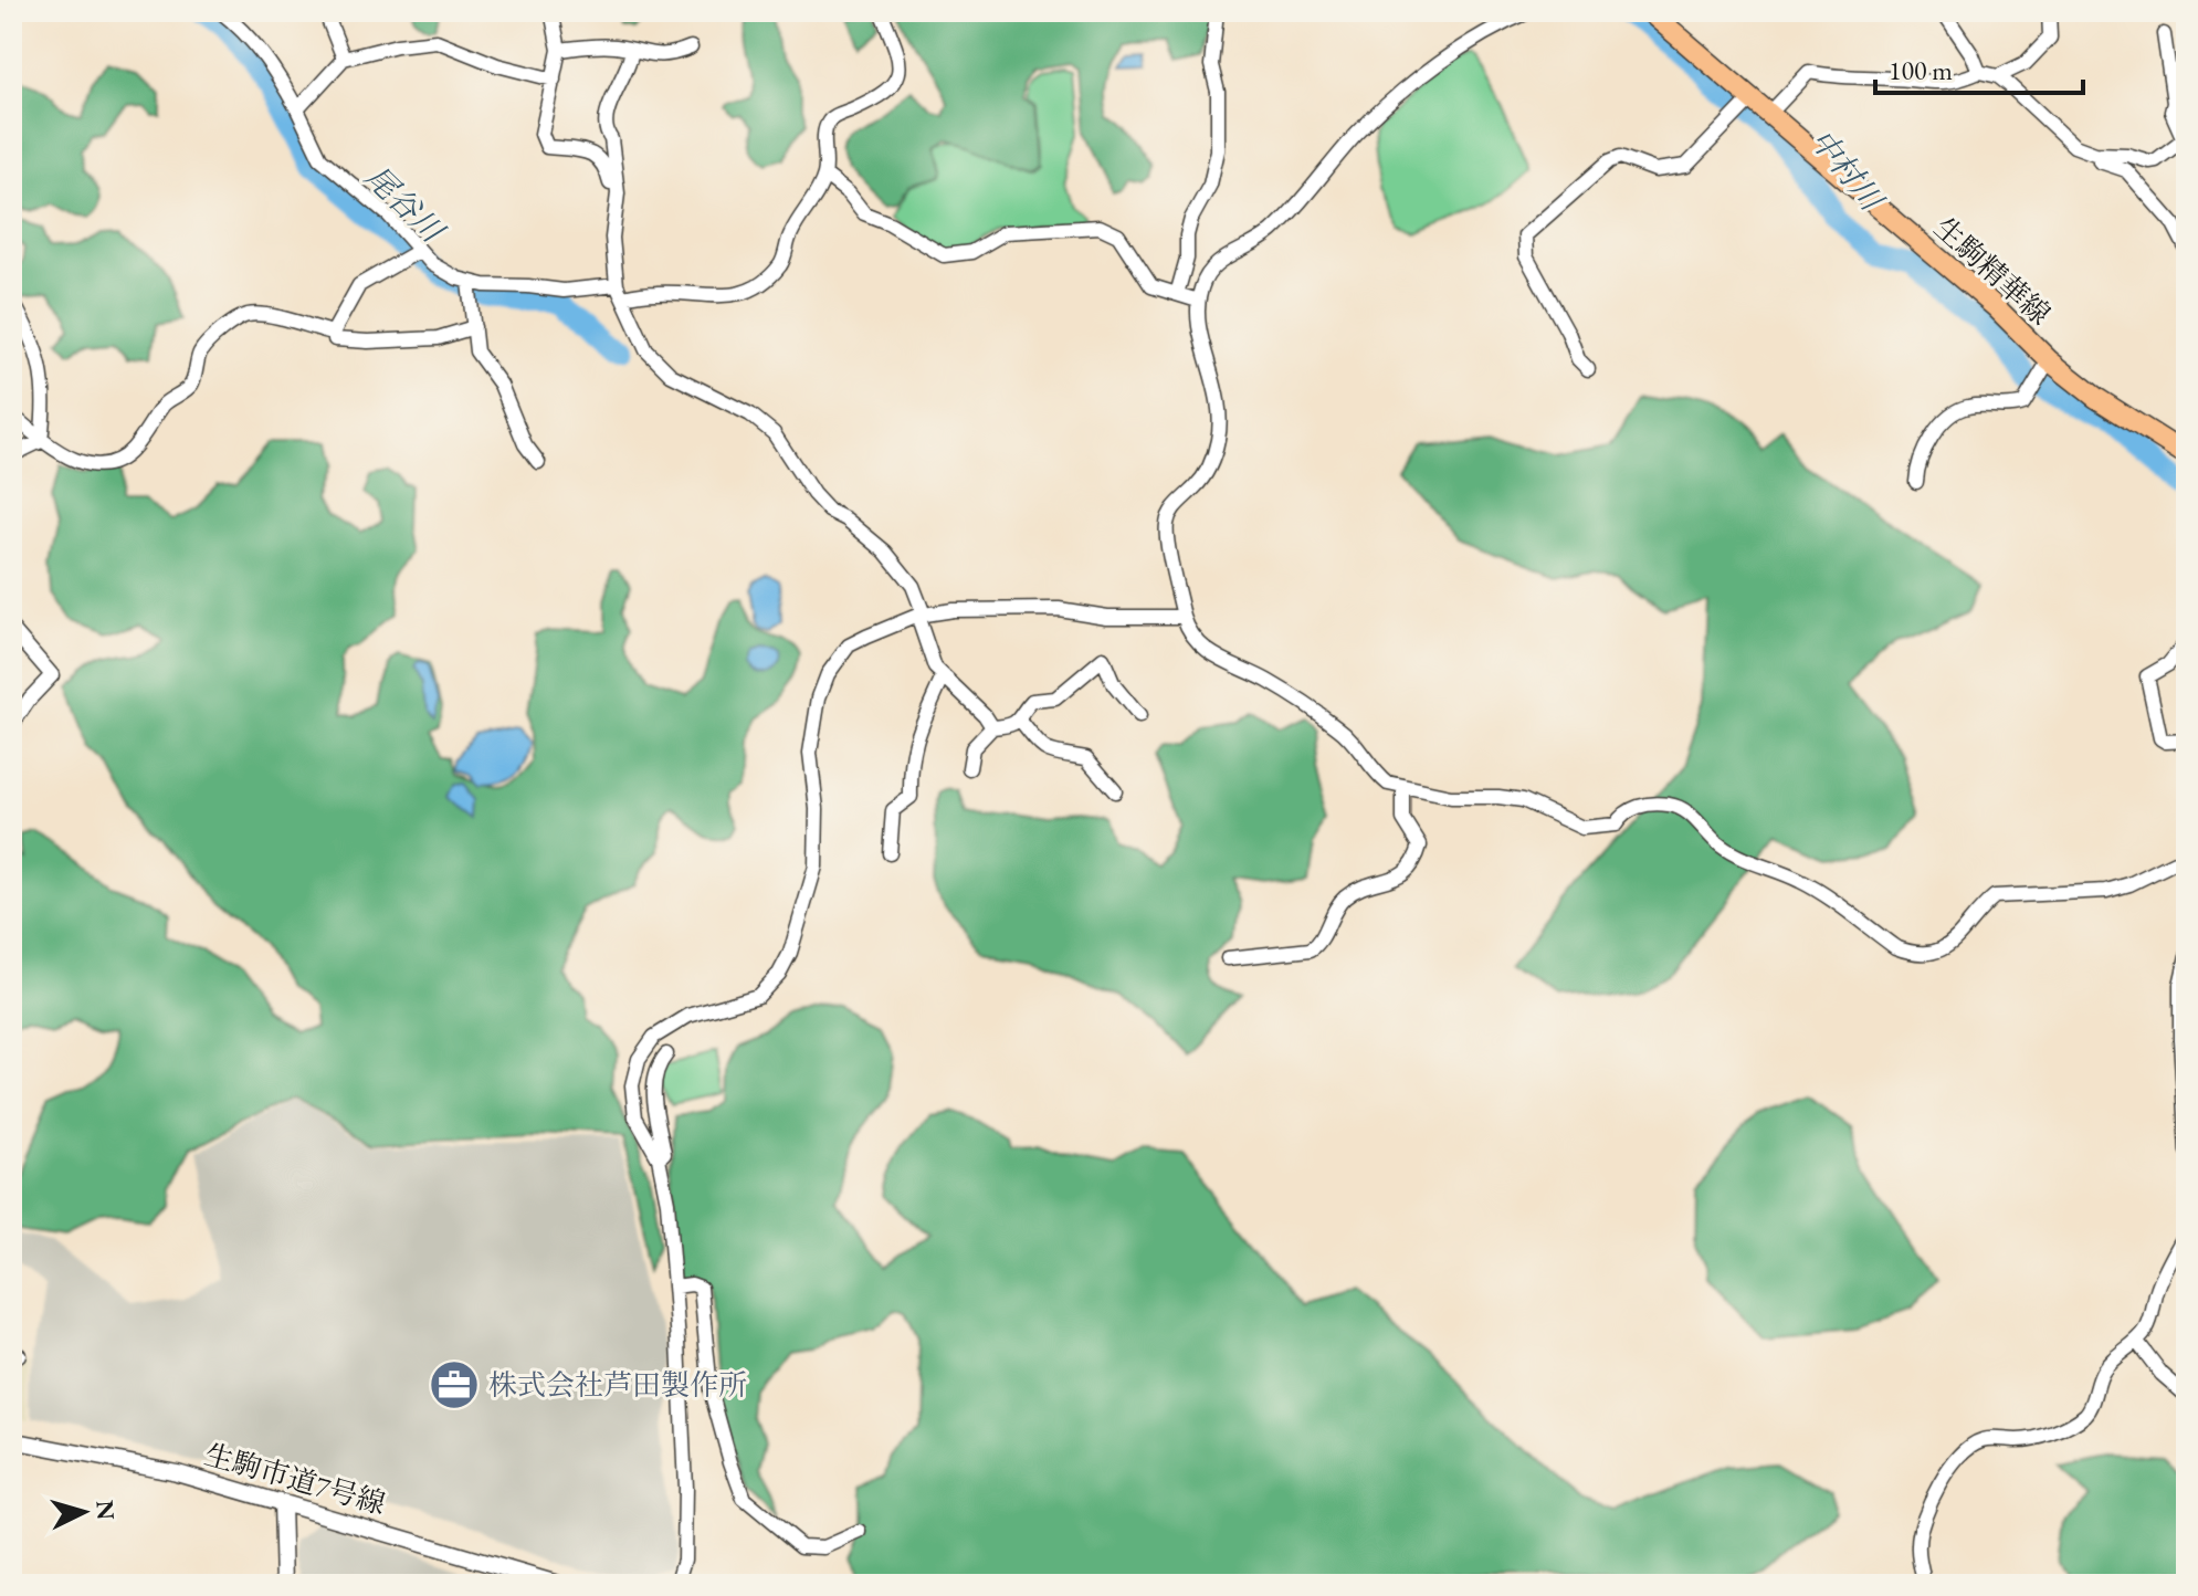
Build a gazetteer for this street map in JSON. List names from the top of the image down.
{
  "streets": {
    "main road": ["生駒精華線"],
    "street": ["生駒市道7号線"]
  },
  "water": ["中村川", "尾谷川"],
  "places": {
    "office": ["株式会社芦田製作所"]
  },
  "scale_bar": "100 m",
  "north": "right"
}
